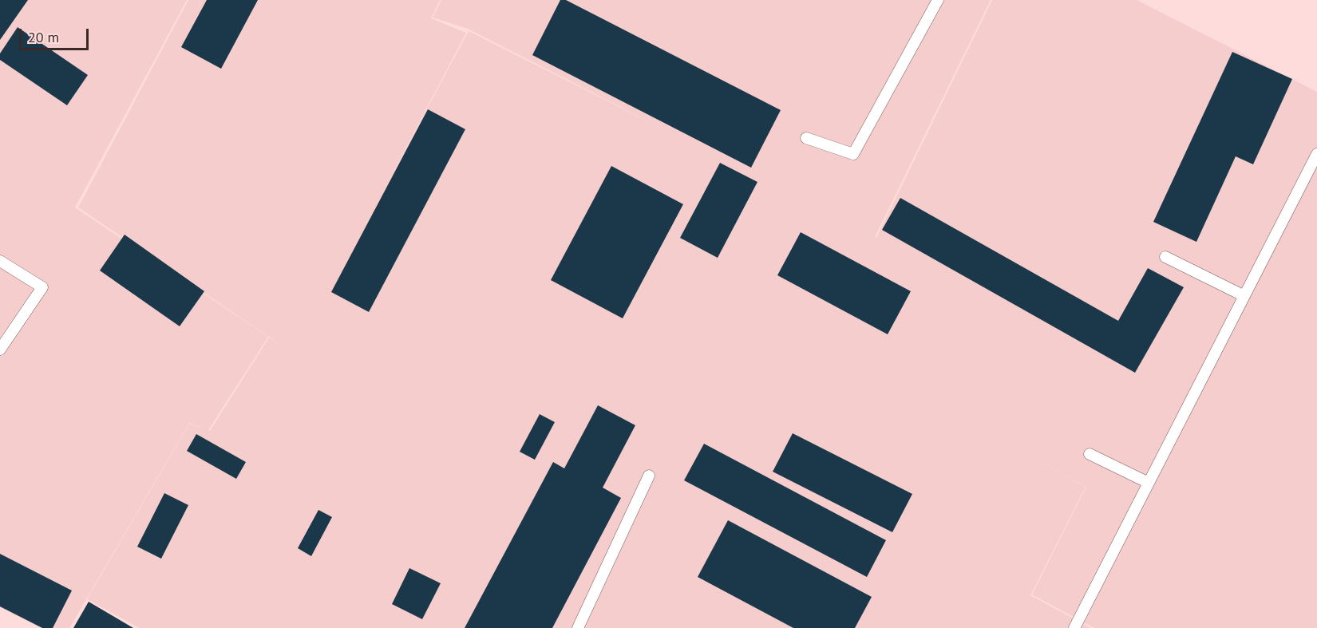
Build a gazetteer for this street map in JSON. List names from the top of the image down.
{
  "scale_bar": "20 m"
}
